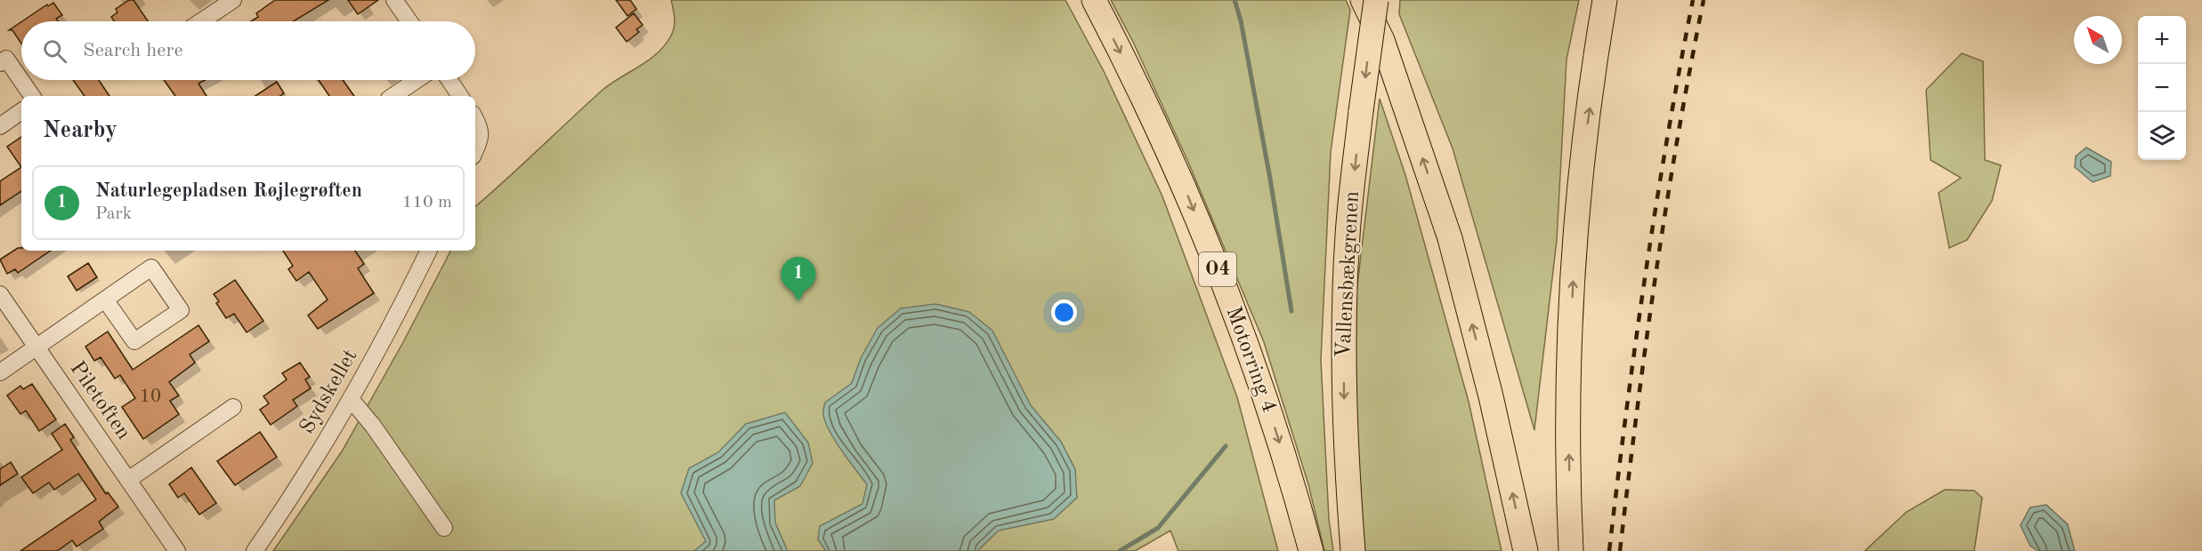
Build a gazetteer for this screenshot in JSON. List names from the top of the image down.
{
  "streets": {
    "highway": ["O4", "Vallensbækgrenen", "Motorring 4"],
    "street": ["Sydskellet", "Piletoften"]
  },
  "one_way": ["Motorring 4"],
  "house_numbers": ["10"],
  "north": "top left",
  "page": {
    "map_buttons": ["+", "−"],
    "search": "Search here",
    "heading": "Nearby",
    "list": [
      {
        "mark": "1",
        "name": "Naturlegepladsen Røjlegrøften",
        "note": "Park",
        "value": "110 m"
      }
    ],
    "pins": "1"
  }
}
